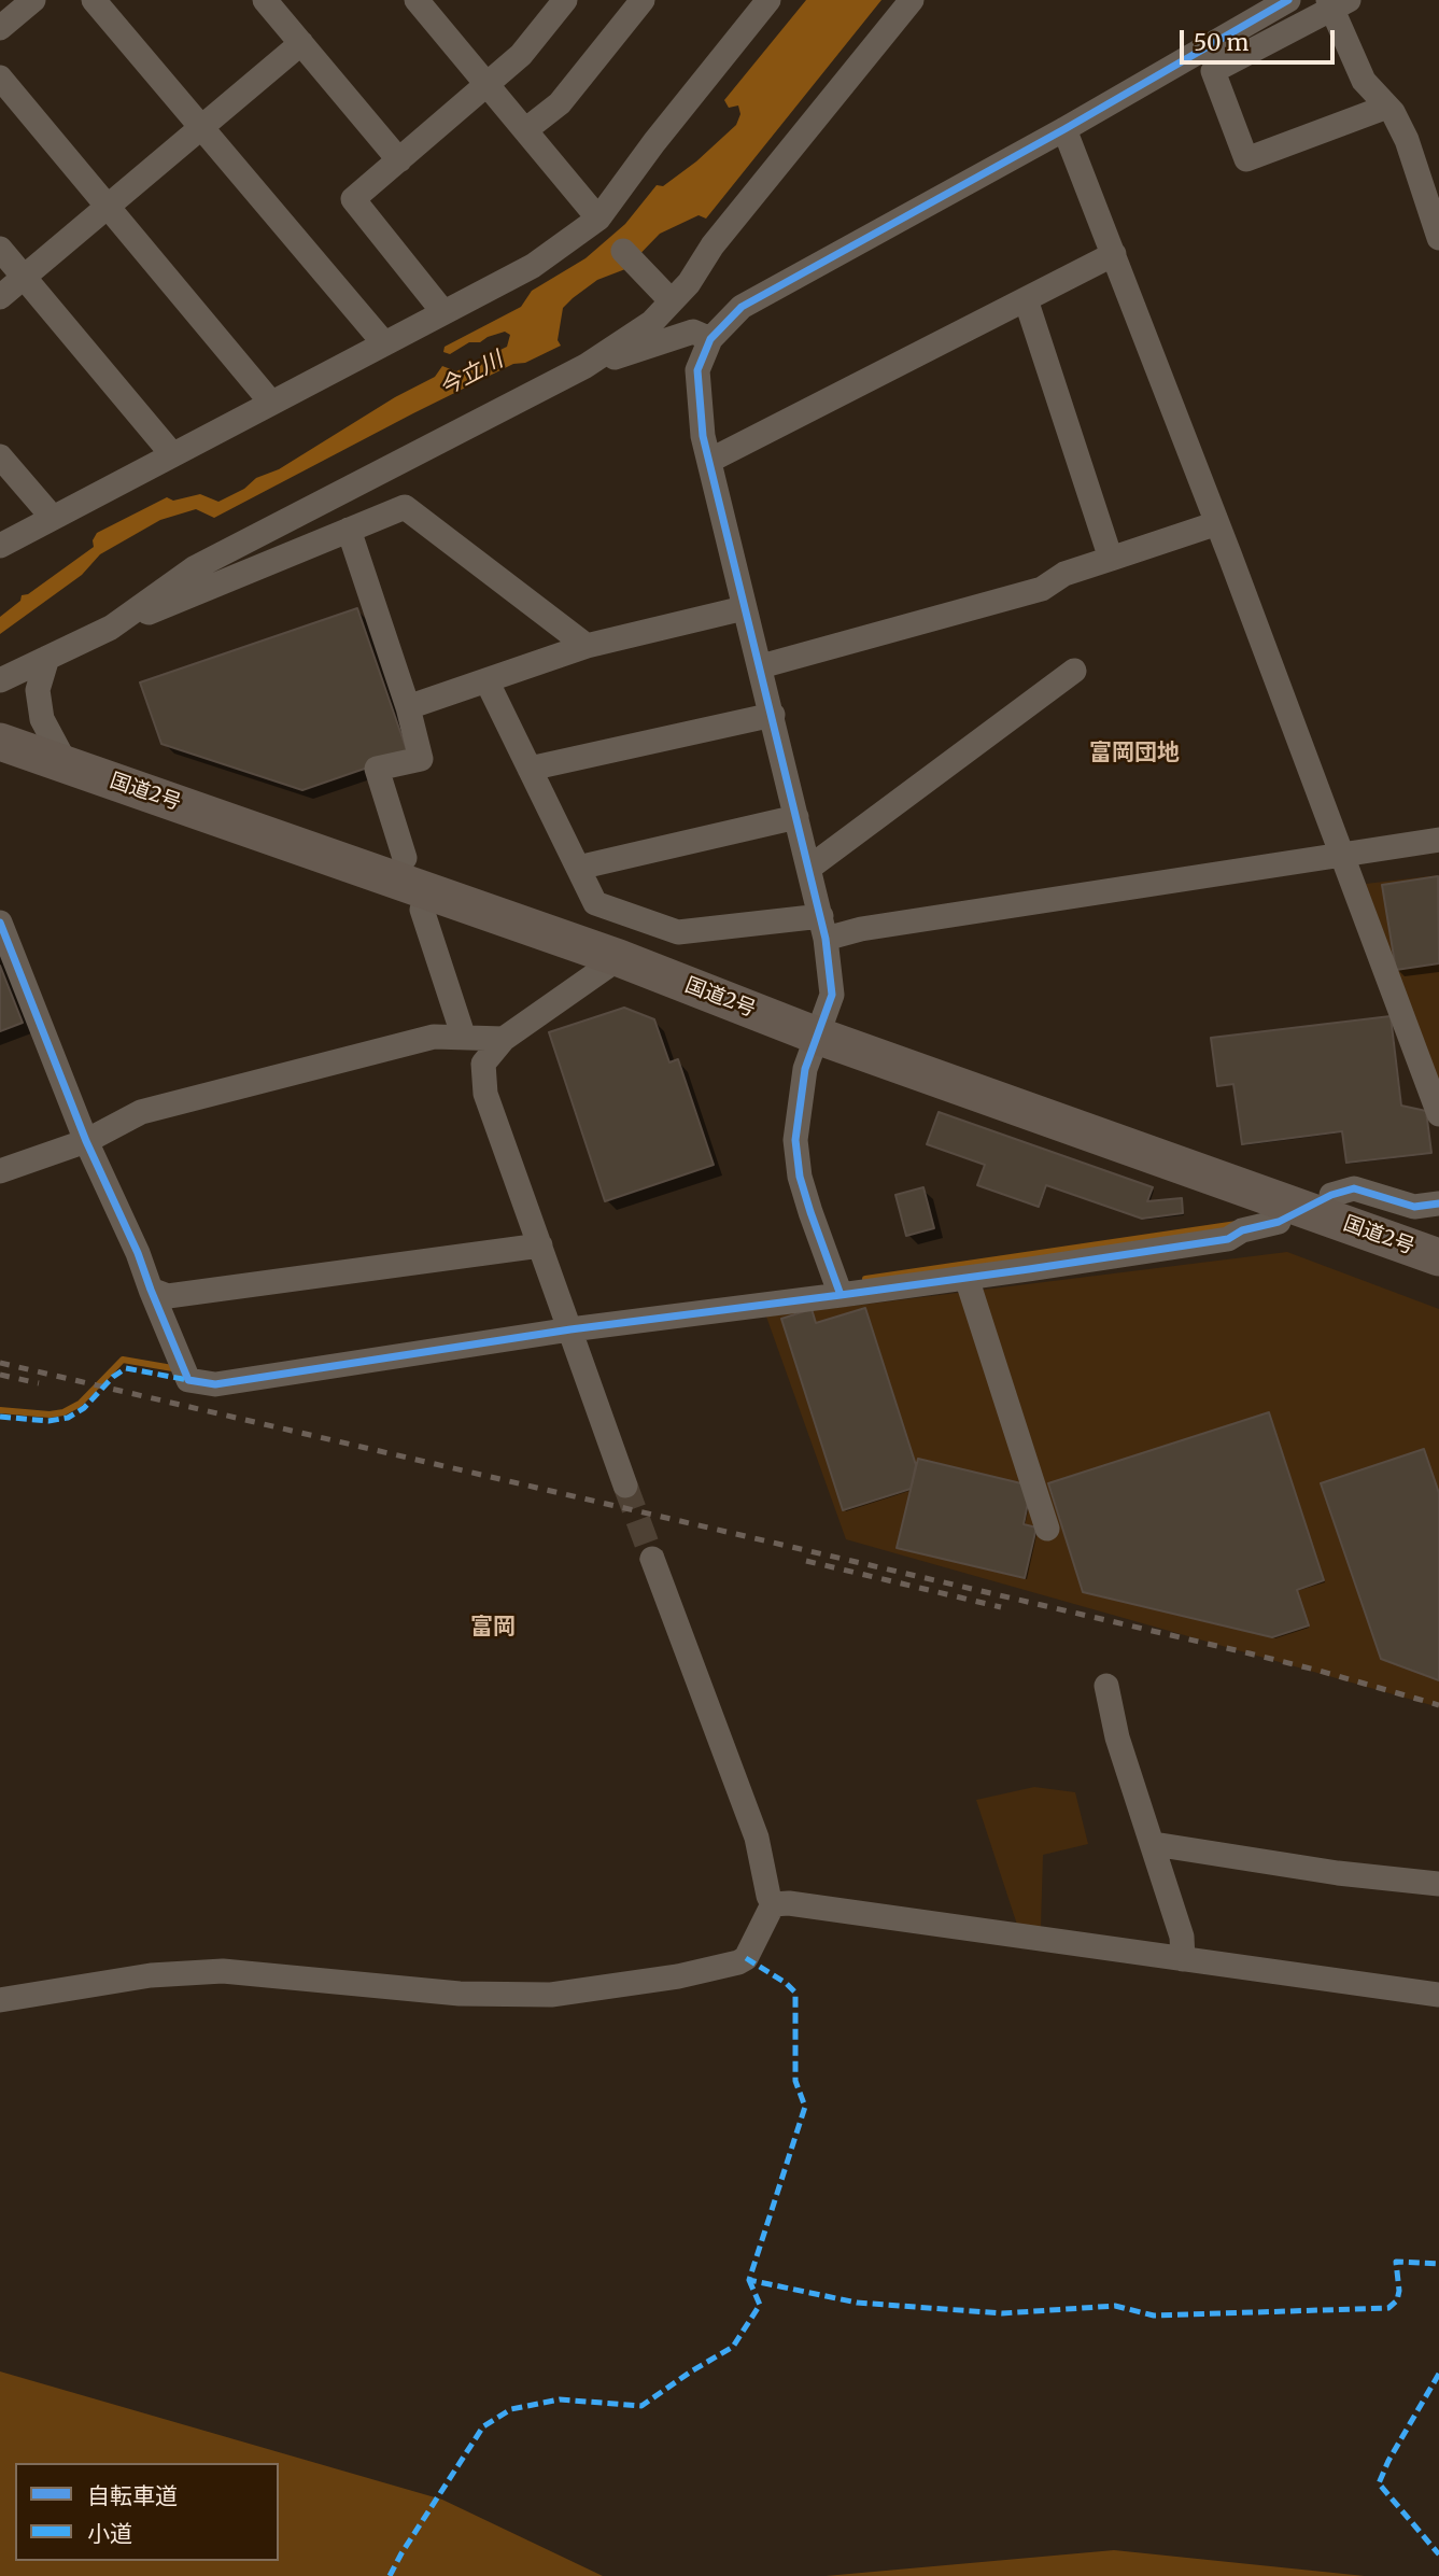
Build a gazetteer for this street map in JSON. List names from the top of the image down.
{
  "streets": {
    "highway": ["国道2号"]
  },
  "districts": ["富岡団地", "富岡"],
  "water": ["今立川"],
  "legend": ["自転車道", "小道"],
  "scale_bar": "50 m"
}
